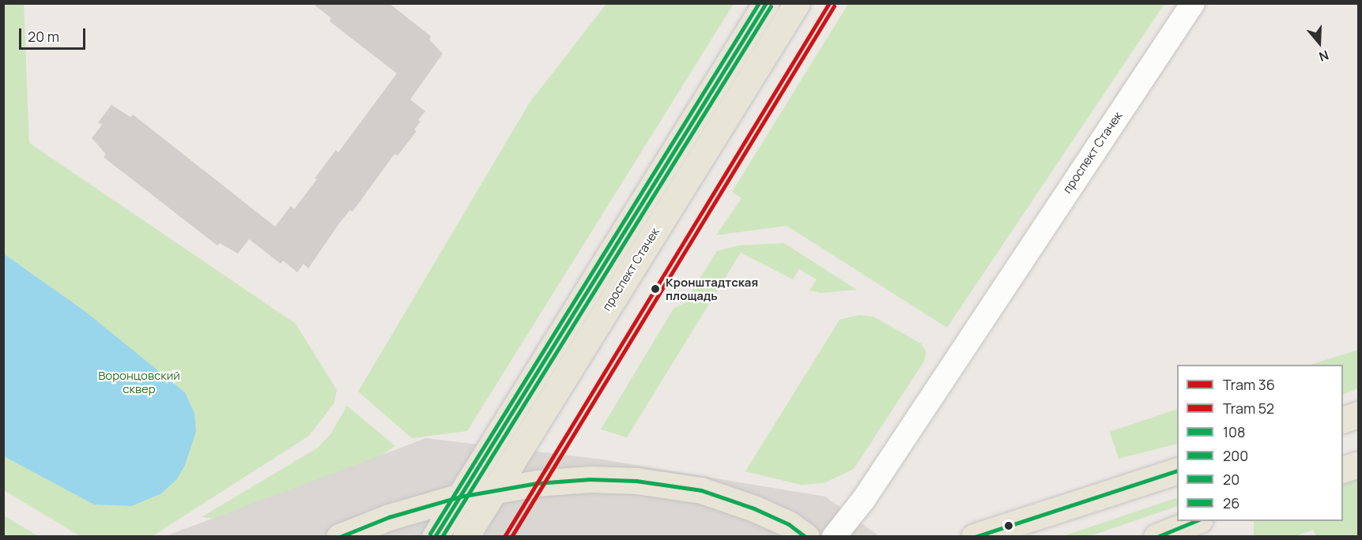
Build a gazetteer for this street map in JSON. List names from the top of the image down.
{
  "streets": {
    "main road": ["проспект Стачек"]
  },
  "parks": ["Воронцовский сквер"],
  "places": ["Кронштадтская площадь"],
  "lines": [
    "tram line 36",
    "transit line 108",
    "transit line 20",
    "tram line 52",
    "transit line 200",
    "transit line 26"
  ],
  "legend": [
    "Tram 36",
    "Tram 52",
    "108",
    "200",
    "20",
    "26"
  ],
  "scale_bar": "20 m",
  "north": "bottom"
}
